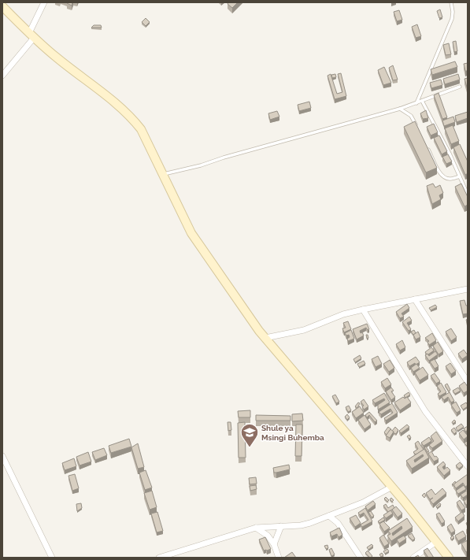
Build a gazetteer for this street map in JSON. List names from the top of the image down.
{
  "places": {
    "school or university": ["Shule ya Msingi Buhemba"]
  }
}
